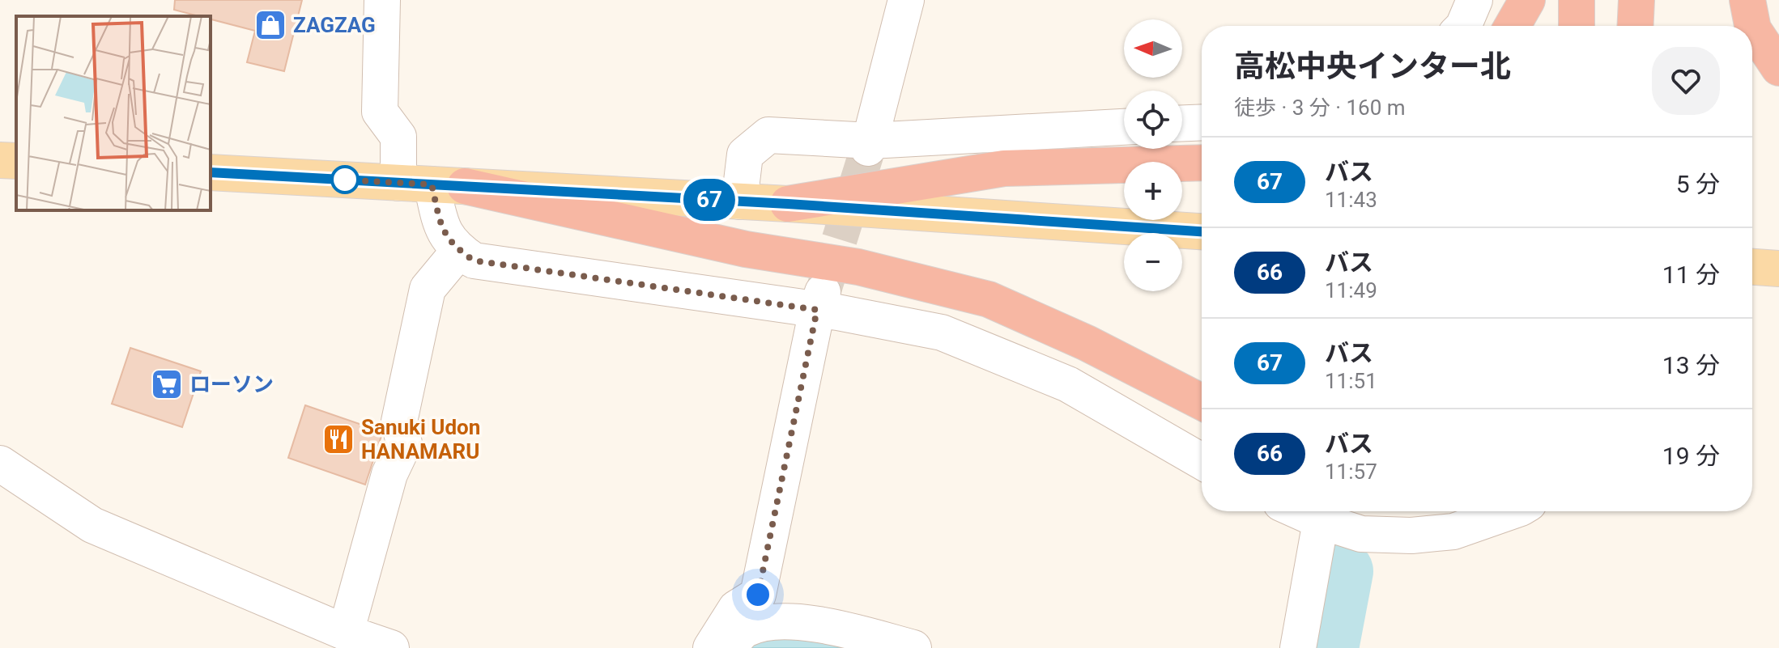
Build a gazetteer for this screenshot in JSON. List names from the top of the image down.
{
  "places": {
    "shop": ["ZAGZAG"],
    "supermarket": ["ローソン"],
    "restaurant": ["Sanuki Udon HANAMARU"]
  },
  "lines": ["bus line 67"],
  "north": "left",
  "page": {
    "on_map": "67",
    "map_buttons": ["+", "−"],
    "heading": ["高松中央インター北", "徒歩 · 3 分 · 160 m"],
    "list": [
      {
        "mark": "67",
        "name": "バス",
        "note": "11:43",
        "value": "5 分"
      },
      {
        "mark": "66",
        "name": "バス",
        "note": "11:49",
        "value": "11 分"
      },
      {
        "mark": "67",
        "name": "バス",
        "note": "11:51",
        "value": "13 分"
      },
      {
        "mark": "66",
        "name": "バス",
        "note": "11:57",
        "value": "19 分"
      }
    ]
  }
}
